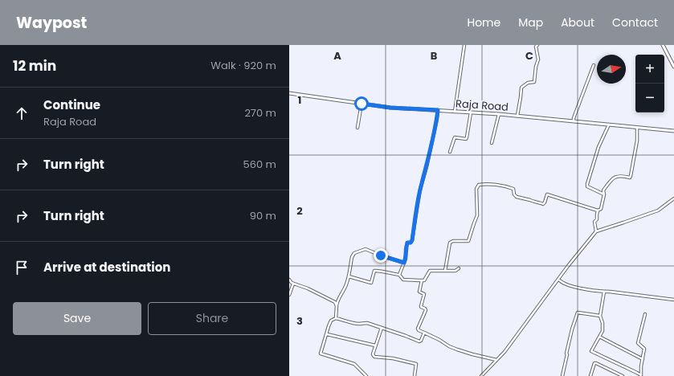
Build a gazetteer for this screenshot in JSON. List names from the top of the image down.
{
  "streets": {
    "street": ["Raja Road"]
  },
  "north": "right",
  "page": {
    "header": "Waypost",
    "nav": [
      "Home",
      "Map",
      "About",
      "Contact"
    ],
    "heading": ["12 min", "Walk · 920 m"],
    "map_buttons": ["+", "−"],
    "list": [
      ["Continue", "Raja Road", "270 m"],
      ["Turn right", "560 m"],
      ["Turn right", "90 m"],
      "Arrive at destination"
    ],
    "buttons": ["Save", "Share"]
  },
  "grid": {
    "columns": ["A", "B", "C"],
    "rows": ["1", "2", "3"]
  }
}
